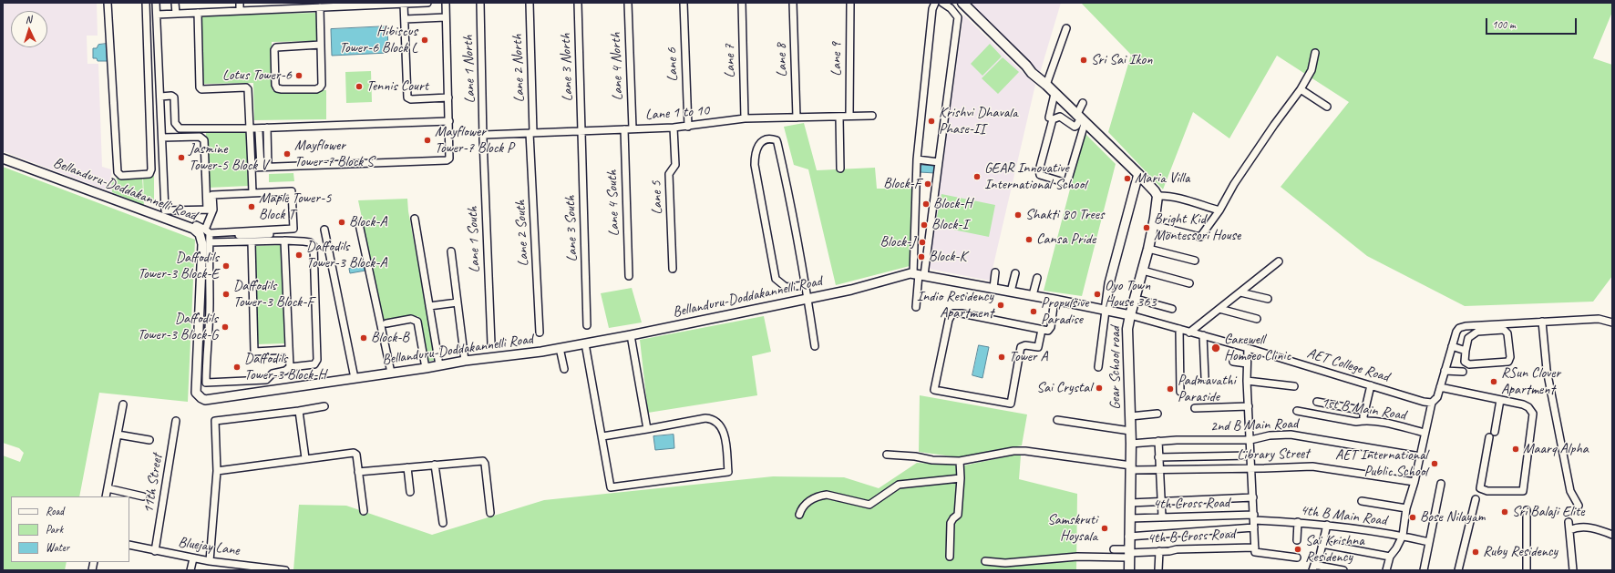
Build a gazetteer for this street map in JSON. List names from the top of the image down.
{
  "streets": {
    "main road": ["Gear School road"],
    "street": [
      "Lane 9",
      "Lane 8",
      "Lane 7",
      "Lane 6",
      "Lane 4 North",
      "Lane 3 North",
      "Lane 2 North",
      "Lane 1 North",
      "Lane 1 to 10",
      "Bellanduru-Doddakannelli Road",
      "Lane 5",
      "Lane 4 South",
      "Lane 3 South",
      "Lane 2 South",
      "Lane 1 South",
      "AET College Road",
      "1st B Main Road",
      "2nd B Main Road",
      "Library Street",
      "11th Street",
      "4th Cross Road",
      "4th B Main Road",
      "4th B Cross Road",
      "Bluejay Lane"
    ]
  },
  "crossings": [
    ["Lane 9", "Lane 1 to 10"],
    ["Lane 8", "Lane 1 to 10"],
    ["Lane 7", "Lane 1 to 10"],
    ["Lane 6", "Lane 1 to 10"],
    ["Lane 4 North", "Lane 1 to 10"],
    ["Lane 3 North", "Lane 1 to 10"],
    ["Lane 3 North", "Lane 3 South"],
    ["Lane 2 North", "Lane 1 to 10"],
    ["Lane 2 North", "Lane 2 South"],
    ["Lane 1 North", "Lane 1 to 10"],
    ["Lane 1 North", "Lane 1 South"],
    ["Lane 1 to 10", "Lane 5"],
    ["Lane 1 to 10", "Lane 4 South"],
    ["Lane 1 to 10", "Lane 3 South"],
    ["Lane 1 to 10", "Lane 2 South"],
    ["Lane 1 to 10", "Lane 1 South"],
    ["Bellanduru-Doddakannelli Road", "AET College Road"],
    ["Bellanduru-Doddakannelli Road", "Gear School road"],
    ["AET College Road", "Gear School road"],
    ["AET College Road", "4th B Cross Road"],
    ["Gear School road", "2nd B Main Road"],
    ["Gear School road", "Library Street"],
    ["Gear School road", "4th Cross Road"],
    ["Gear School road", "4th B Cross Road"],
    ["2nd B Main Road", "4th B Cross Road"],
    ["Library Street", "4th B Cross Road"],
    ["11th Street", "Bluejay Lane"],
    ["4th Cross Road", "4th B Main Road"],
    ["4th Cross Road", "4th B Cross Road"],
    ["4th B Main Road", "4th B Cross Road"]
  ],
  "places": [
    "Hibiscus Tower-6 Block L",
    "Sri Sai Ikon",
    "Lotus Tower-6",
    "Tennis Court",
    "Krishvi Dhavala Phase-II",
    "Mayflower Tower-7 Block P",
    "Mayflower Tower-7 Block S",
    "Jasmine Tower-5 Block V",
    "GEAR Innovative International School",
    "Maria Villa",
    "Block-F",
    "Block-H",
    "Maple Tower-5 Block T",
    "Shakti 80 Trees",
    "Block-A",
    "Block-I",
    "Bright Kid Montessori House",
    "Cansa Pride",
    "Block-J",
    "Daffodils Tower-3 Block-A",
    "Block-K",
    "Daffodils Tower-3 Block-E",
    "Daffodils Tower-3 Block-F",
    "Oyo Town House 363",
    "Indio Residency Apartment",
    "Propulsive Paradise",
    "Daffodils Tower-3 Block-G",
    "Block-B",
    "Carewell Homoeo Clinic",
    "Tower A",
    "Daffodils Tower-3 Block-H",
    "RSun Clover Apartment",
    "Sai Crystal",
    "Padmavathi Paraside",
    "Maarq Alpha",
    "AET International Public School",
    "Sri Balaji Elite",
    "Bose Nilayam",
    "Samskruti Hoysala",
    "Sai Krishna Residency",
    "Ruby Residency"
  ],
  "legend": ["Road", "Park", "Water"],
  "scale_bar": "100 m",
  "north": "top"
}
